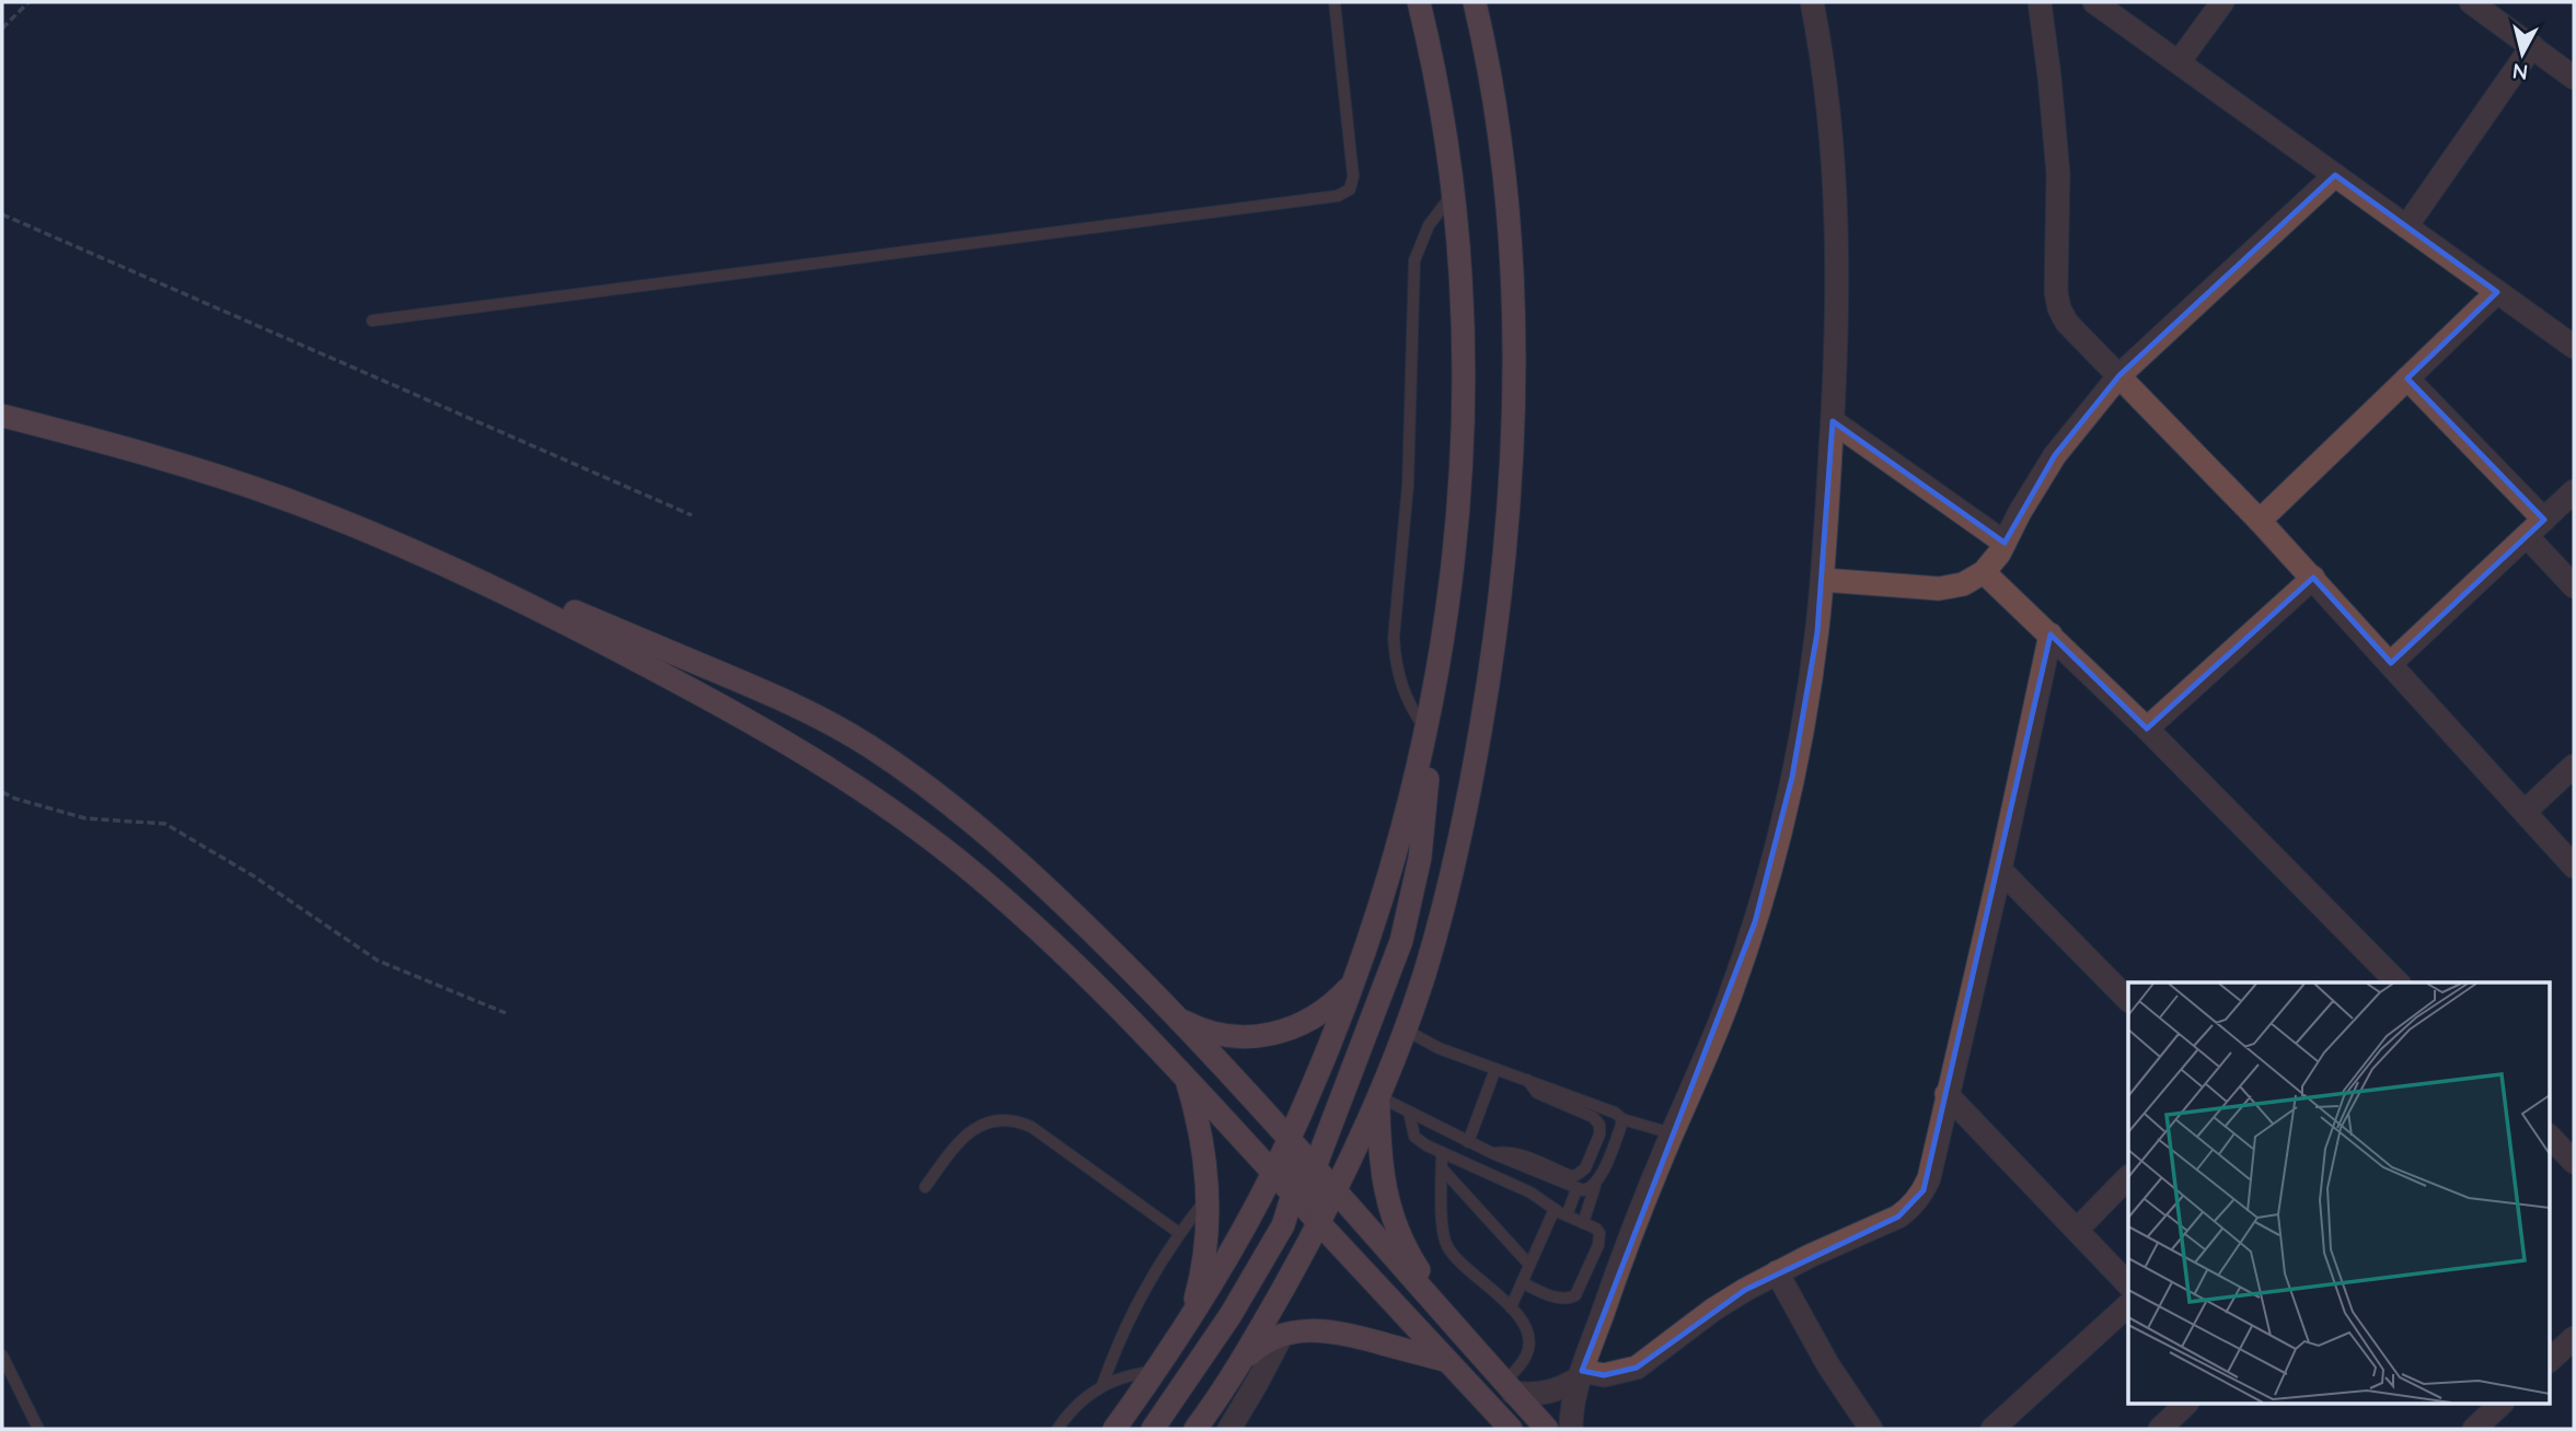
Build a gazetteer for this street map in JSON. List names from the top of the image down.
{
  "north": "bottom"
}
